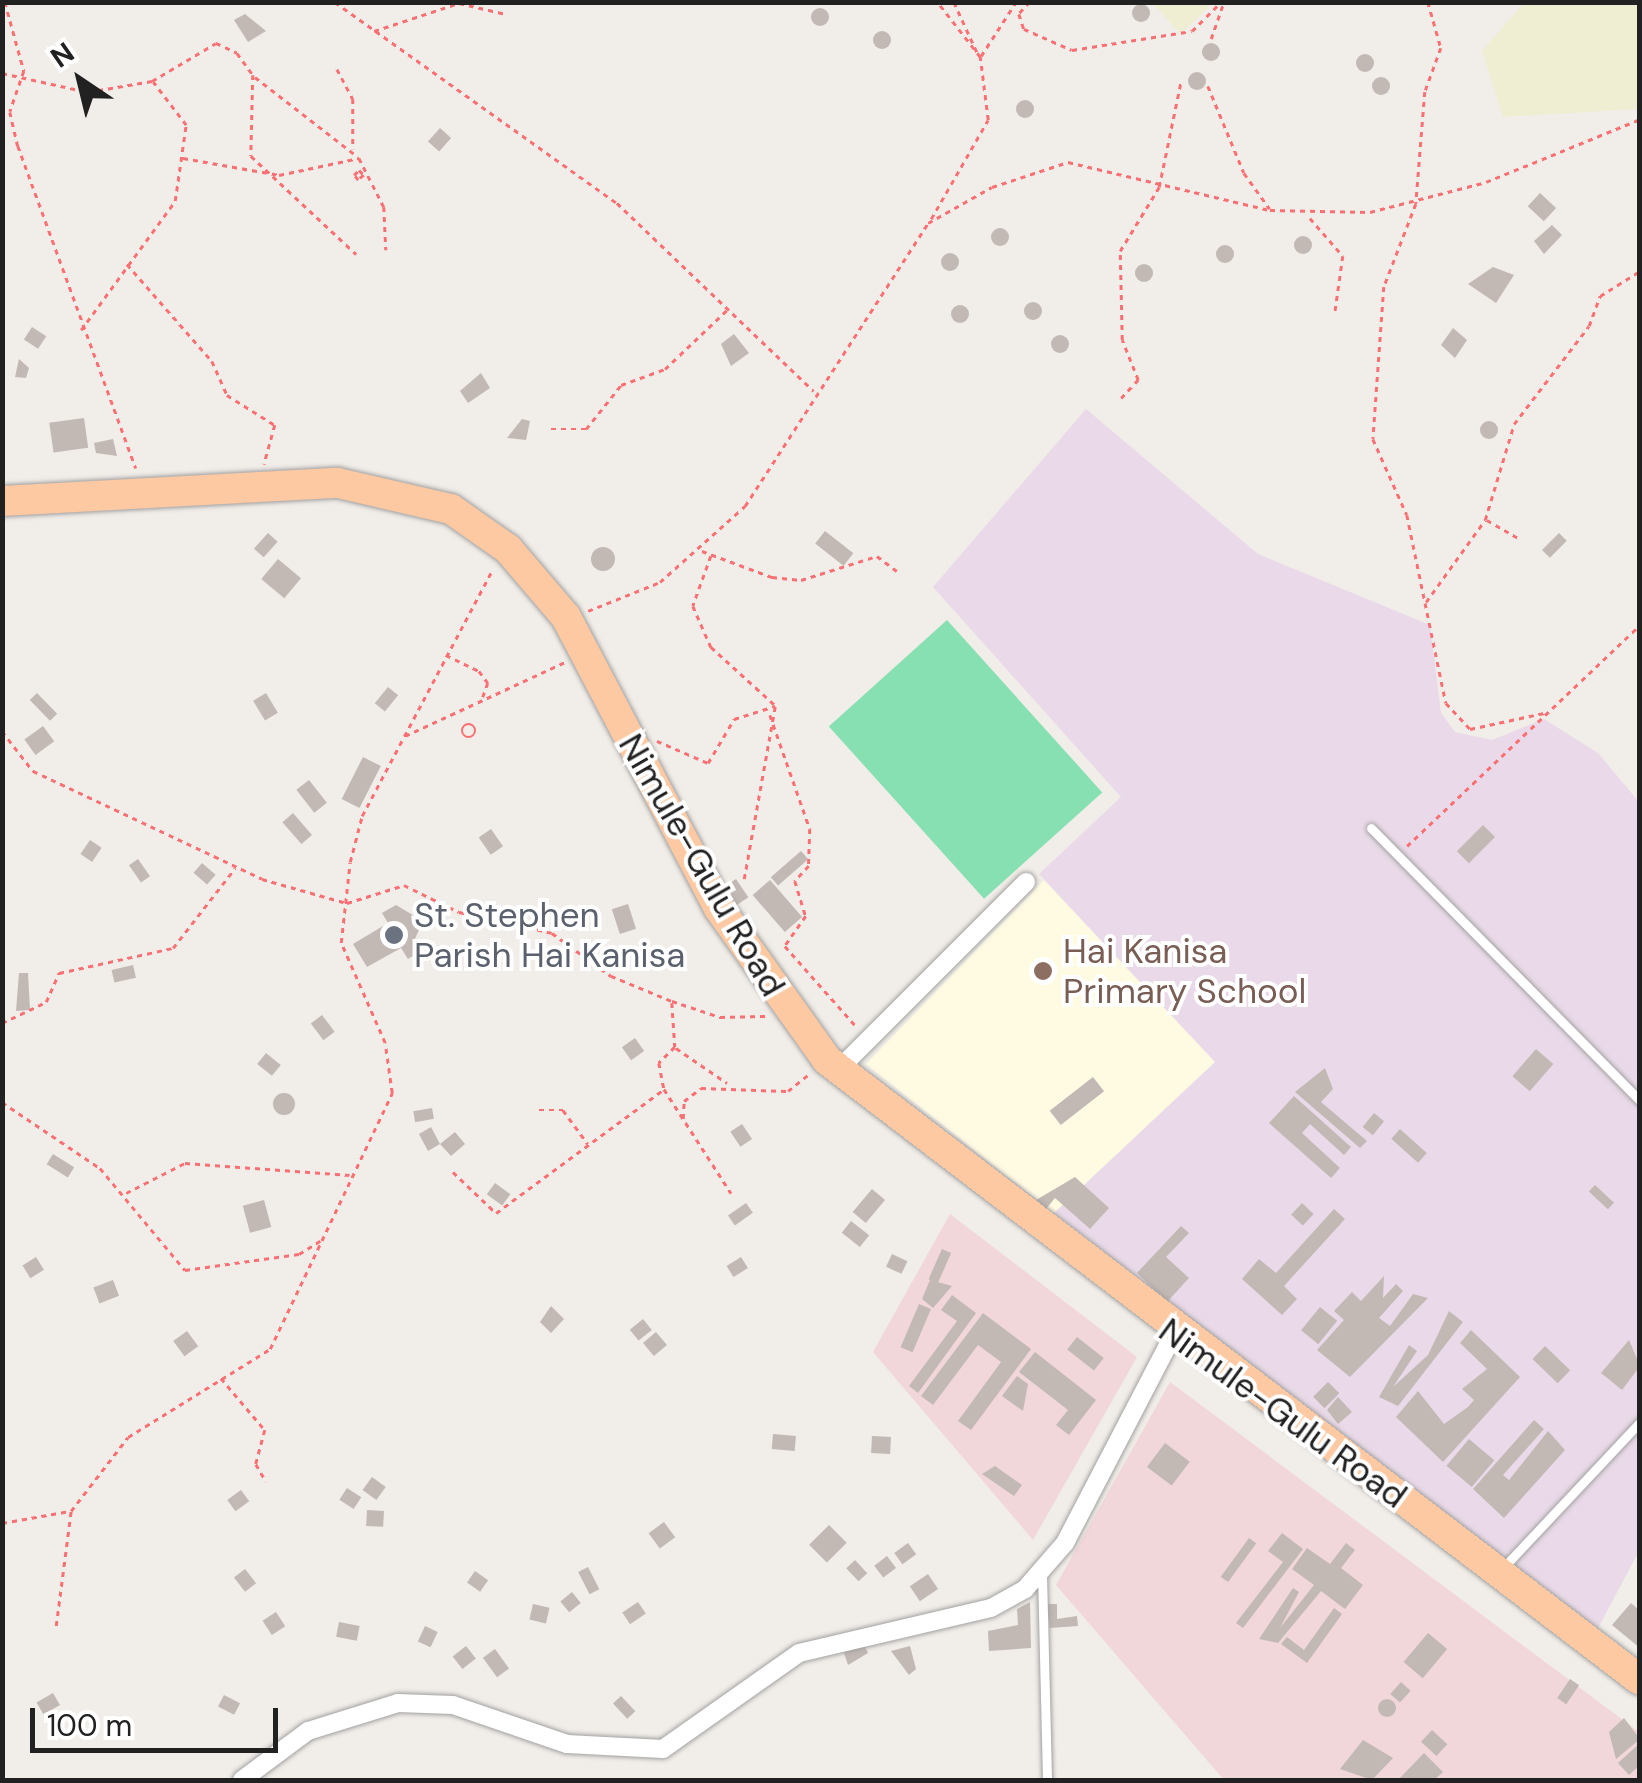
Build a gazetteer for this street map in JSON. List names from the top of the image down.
{
  "streets": {
    "main road": ["Nimule-Gulu Road"]
  },
  "places": ["St. Stephen Parish Hai Kanisa", "Hai Kanisa Primary School"],
  "scale_bar": "100 m",
  "north": "top left"
}
